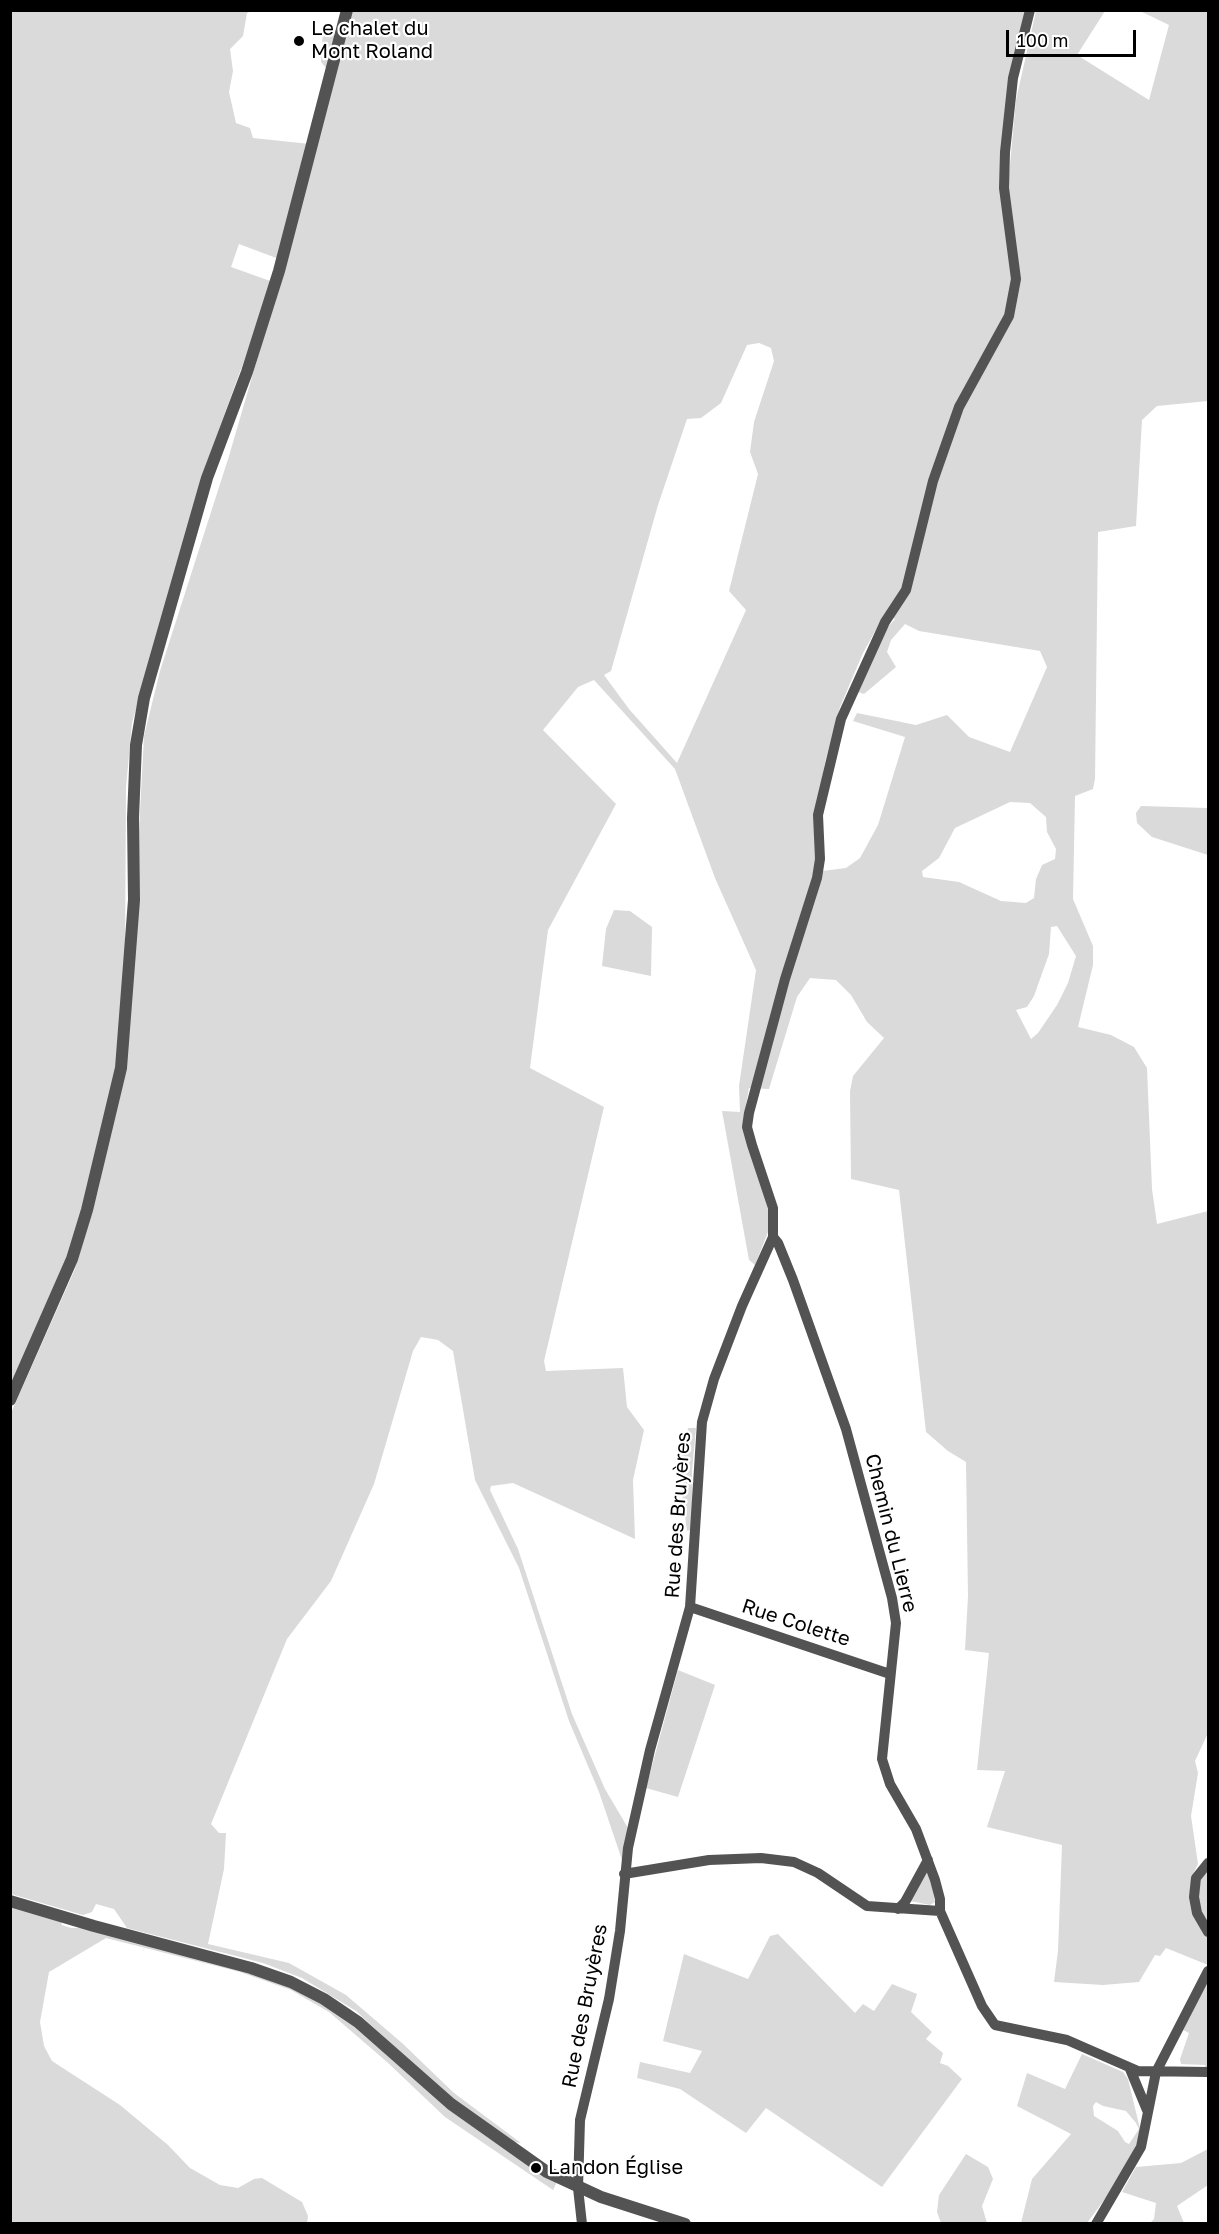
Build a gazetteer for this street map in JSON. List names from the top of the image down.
{
  "streets": {
    "street": ["Rue des Bruyères", "Chemin du Lierre", "Rue Colette"]
  },
  "crossings": [
    ["Rue des Bruyères", "Chemin du Lierre"],
    ["Rue des Bruyères", "Rue Colette"],
    ["Chemin du Lierre", "Rue Colette"]
  ],
  "places": ["Le chalet du Mont Roland", "Landon Église"],
  "scale_bar": "100 m"
}
